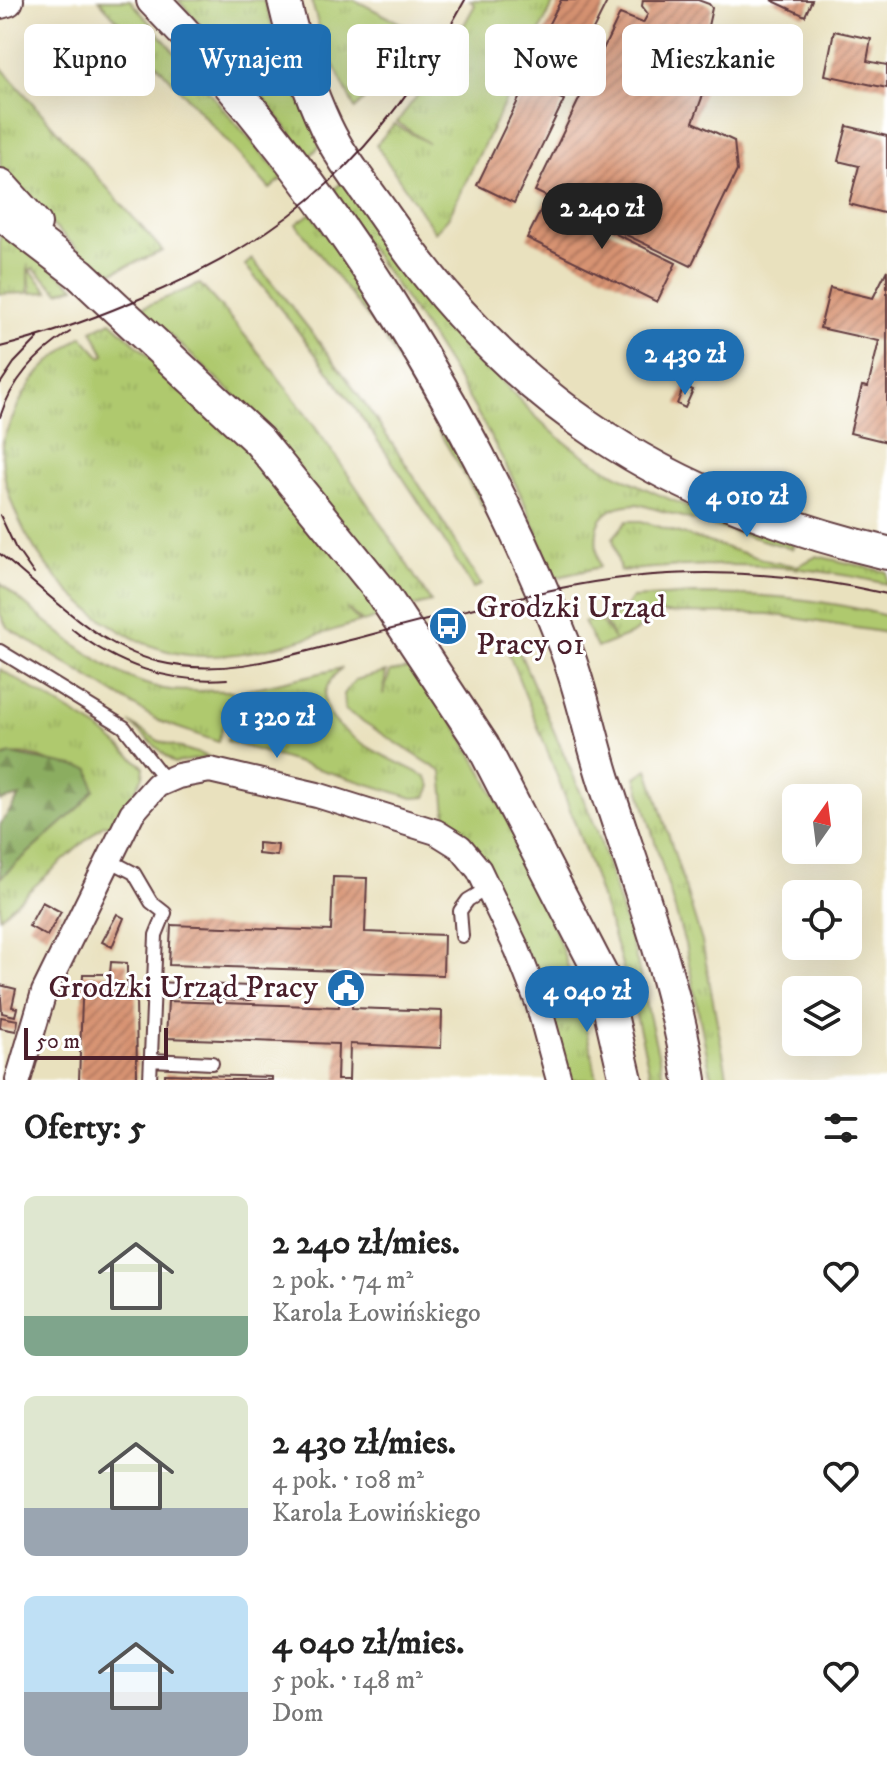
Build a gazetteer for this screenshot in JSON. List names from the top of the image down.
{
  "places": {
    "bus stop": ["Grodzki Urząd Pracy 01"],
    "public building": ["Grodzki Urząd Pracy"]
  },
  "scale_bar": "50 m",
  "north": "top",
  "page": {
    "chip": [
      "Kupno",
      "Wynajem",
      "Filtry",
      "Nowe",
      "Mieszkanie"
    ],
    "price": [
      "2 240 zł",
      "2 430 zł",
      "4 010 zł",
      "1 320 zł",
      "4 040 zł"
    ],
    "scale": "50 m",
    "heading": "Oferty: 5",
    "list": [
      {
        "name": "2 240 zł/mies.",
        "note": "2 pok. · 74 m² · Karola Łowińskiego"
      },
      {
        "name": "2 430 zł/mies.",
        "note": "4 pok. · 108 m² · Karola Łowińskiego"
      },
      {
        "name": "4 040 zł/mies.",
        "note": "5 pok. · 148 m² · Dom"
      }
    ]
  }
}
